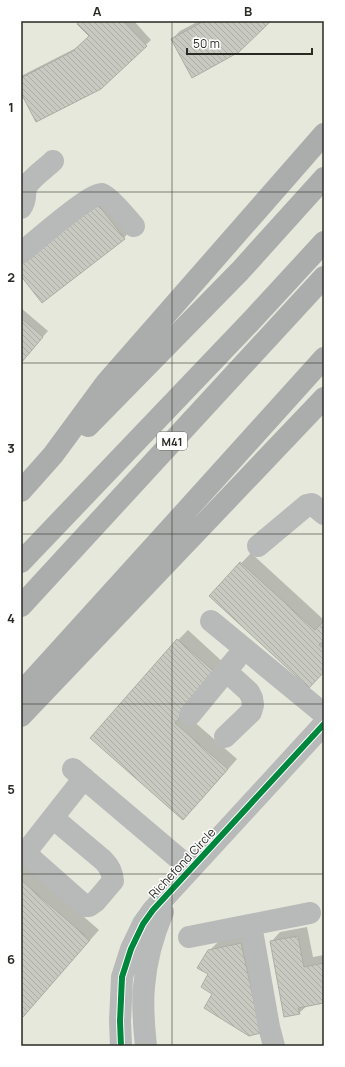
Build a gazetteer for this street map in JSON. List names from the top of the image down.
{
  "streets": {
    "highway": ["M41"],
    "street": ["Richefond Circle"]
  },
  "scale_bar": "50 m",
  "grid": {
    "columns": ["A", "B"],
    "rows": [
      "1",
      "2",
      "3",
      "4",
      "5",
      "6"
    ]
  }
}
